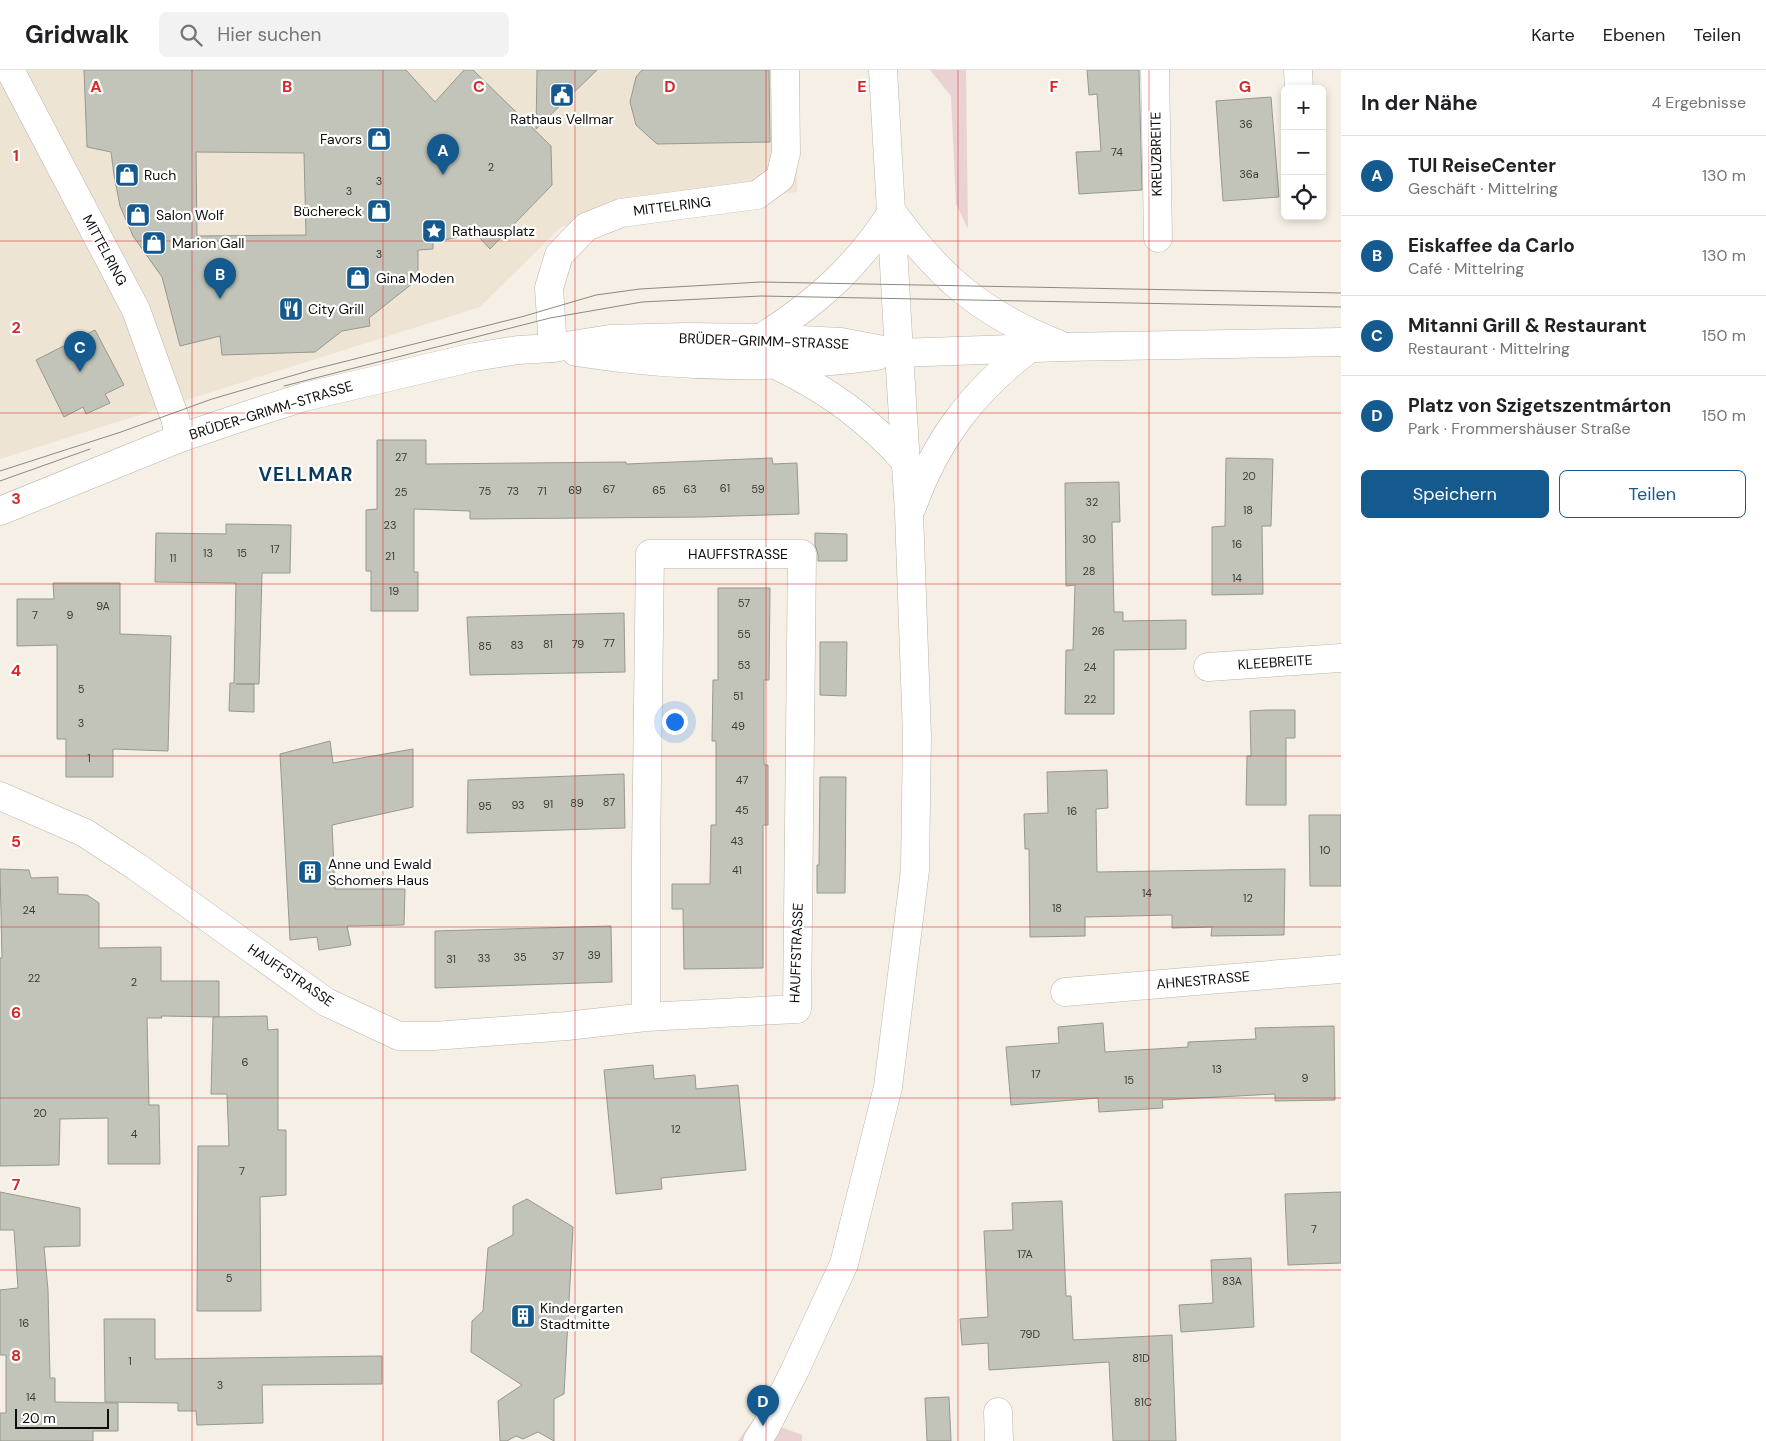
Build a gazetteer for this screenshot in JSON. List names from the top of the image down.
{
  "streets": {
    "street": [
      "KREUZBREITE",
      "MITTELRING",
      "BRÜDER-GRIMM-STRASSE",
      "HAUFFSTRASSE",
      "KLEEBREITE",
      "AHNESTRASSE"
    ]
  },
  "crossings": [
    ["MITTELRING", "BRÜDER-GRIMM-STRASSE"]
  ],
  "districts": ["VELLMAR"],
  "places": {
    "public building": ["Rathaus Vellmar"],
    "shop": [
      "Favors",
      "Ruch",
      "Büchereck",
      "Salon Wolf",
      "Marion Gall",
      "Gina Moden"
    ],
    "place": ["Rathausplatz"],
    "restaurant": ["City Grill"],
    "building": ["Anne und Ewald Schomers Haus", "Kindergarten Stadtmitte"]
  },
  "house_numbers": [
    "36",
    "74",
    "2",
    "36a",
    "3",
    "3",
    "3",
    "27",
    "20",
    "61",
    "67",
    "63",
    "59",
    "69",
    "65",
    "75",
    "73",
    "71",
    "25",
    "32",
    "18",
    "23",
    "30",
    "16",
    "17",
    "13",
    "15",
    "21",
    "11",
    "28",
    "14",
    "19",
    "57",
    "9A",
    "7",
    "9",
    "26",
    "55",
    "77",
    "81",
    "79",
    "83",
    "85",
    "53",
    "24",
    "5",
    "51",
    "22",
    "3",
    "49",
    "1",
    "47",
    "87",
    "89",
    "91",
    "93",
    "95",
    "45",
    "16",
    "43",
    "10",
    "41",
    "14",
    "12",
    "18",
    "24",
    "39",
    "37",
    "35",
    "33",
    "31",
    "22",
    "2",
    "6",
    "13",
    "17",
    "9",
    "15",
    "20",
    "12",
    "4",
    "7",
    "7",
    "17A",
    "5",
    "83A",
    "16",
    "79D",
    "81D",
    "1",
    "3",
    "14",
    "81C"
  ],
  "scale_bar": "20 m",
  "page": {
    "header": "Gridwalk",
    "search": "Hier suchen",
    "nav": ["Karte", "Ebenen", "Teilen"],
    "heading": ["In der Nähe", "4 Ergebnisse"],
    "map_buttons": ["+", "−"],
    "pins": [
      "A",
      "B",
      "C",
      "D"
    ],
    "list": [
      {
        "mark": "A",
        "name": "TUI ReiseCenter",
        "note": "Geschäft · Mittelring",
        "value": "130 m"
      },
      {
        "mark": "B",
        "name": "Eiskaffee da Carlo",
        "note": "Café · Mittelring",
        "value": "130 m"
      },
      {
        "mark": "C",
        "name": "Mitanni Grill & Restaurant",
        "note": "Restaurant · Mittelring",
        "value": "150 m"
      },
      {
        "mark": "D",
        "name": "Platz von Szigetszentmárton",
        "note": "Park · Frommershäuser Straße",
        "value": "150 m"
      }
    ],
    "buttons": ["Speichern", "Teilen"],
    "scale": "20 m"
  },
  "grid": {
    "columns": [
      "A",
      "B",
      "C",
      "D",
      "E",
      "F",
      "G"
    ],
    "rows": [
      "1",
      "2",
      "3",
      "4",
      "5",
      "6",
      "7",
      "8"
    ]
  }
}
